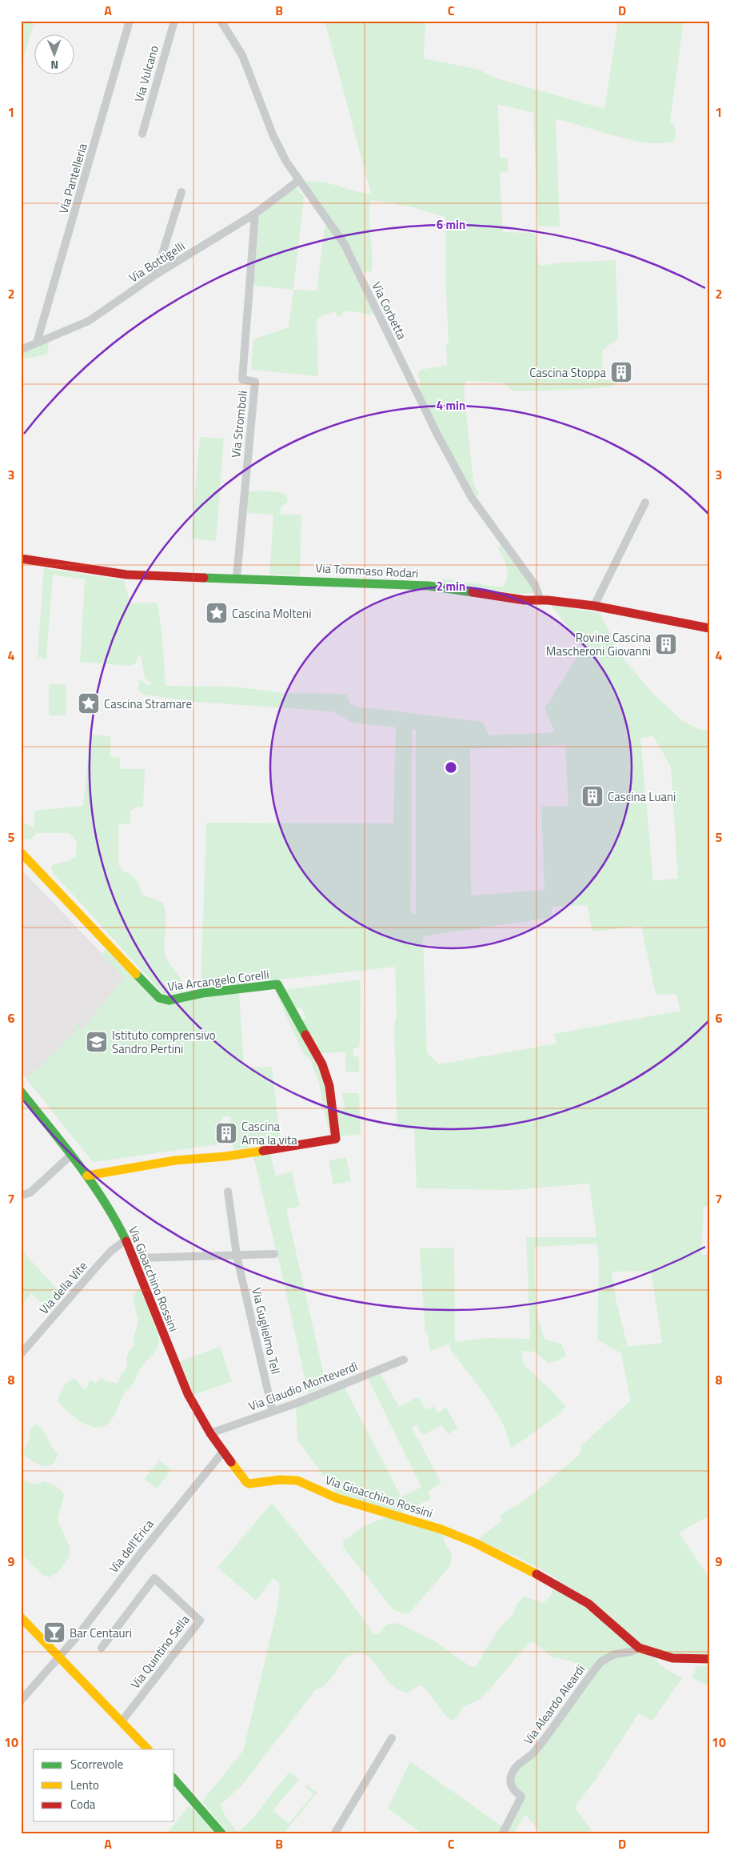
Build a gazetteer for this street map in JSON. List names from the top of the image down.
{
  "streets": {
    "street": [
      "Via Vulcano",
      "Via Pantelleria",
      "Via Bottigelli",
      "Via Corbetta",
      "Via Stromboli",
      "Via Tommaso Rodari",
      "Via Arcangelo Corelli",
      "Via Gioacchino Rossini",
      "Via della Vite",
      "Via Guglielmo Tell",
      "Via Claudio Monteverdi",
      "Via dell'Erica",
      "Via Quintino Sella",
      "Via Aleardo Aleardi"
    ]
  },
  "crossings": [
    ["Via Pantelleria", "Via Bottigelli"],
    ["Via Bottigelli", "Via Corbetta"],
    ["Via Bottigelli", "Via Stromboli"],
    ["Via Corbetta", "Via Tommaso Rodari"],
    ["Via Stromboli", "Via Tommaso Rodari"],
    ["Via Arcangelo Corelli", "Via Gioacchino Rossini"],
    ["Via Gioacchino Rossini", "Via della Vite"],
    ["Via Gioacchino Rossini", "Via Claudio Monteverdi"],
    ["Via Gioacchino Rossini", "Via dell'Erica"],
    ["Via Gioacchino Rossini", "Via Aleardo Aleardi"],
    ["Via Guglielmo Tell", "Via Claudio Monteverdi"]
  ],
  "places": {
    "building": [
      "Cascina Stoppa",
      "Rovine Cascina Mascheroni Giovanni",
      "Cascina Luani",
      "Cascina Ama la vita"
    ],
    "place": ["Cascina Molteni", "Cascina Stramare"],
    "school or university": ["Istituto comprensivo Sandro Pertini"],
    "bar": ["Bar Centauri"]
  },
  "legend": ["Scorrevole", "Lento", "Coda"],
  "north": "bottom",
  "grid": {
    "columns": [
      "A",
      "B",
      "C",
      "D"
    ],
    "rows": [
      "1",
      "2",
      "3",
      "4",
      "5",
      "6",
      "7",
      "8",
      "9",
      "10"
    ]
  },
  "rings": ["6 min", "4 min", "2 min"]
}
